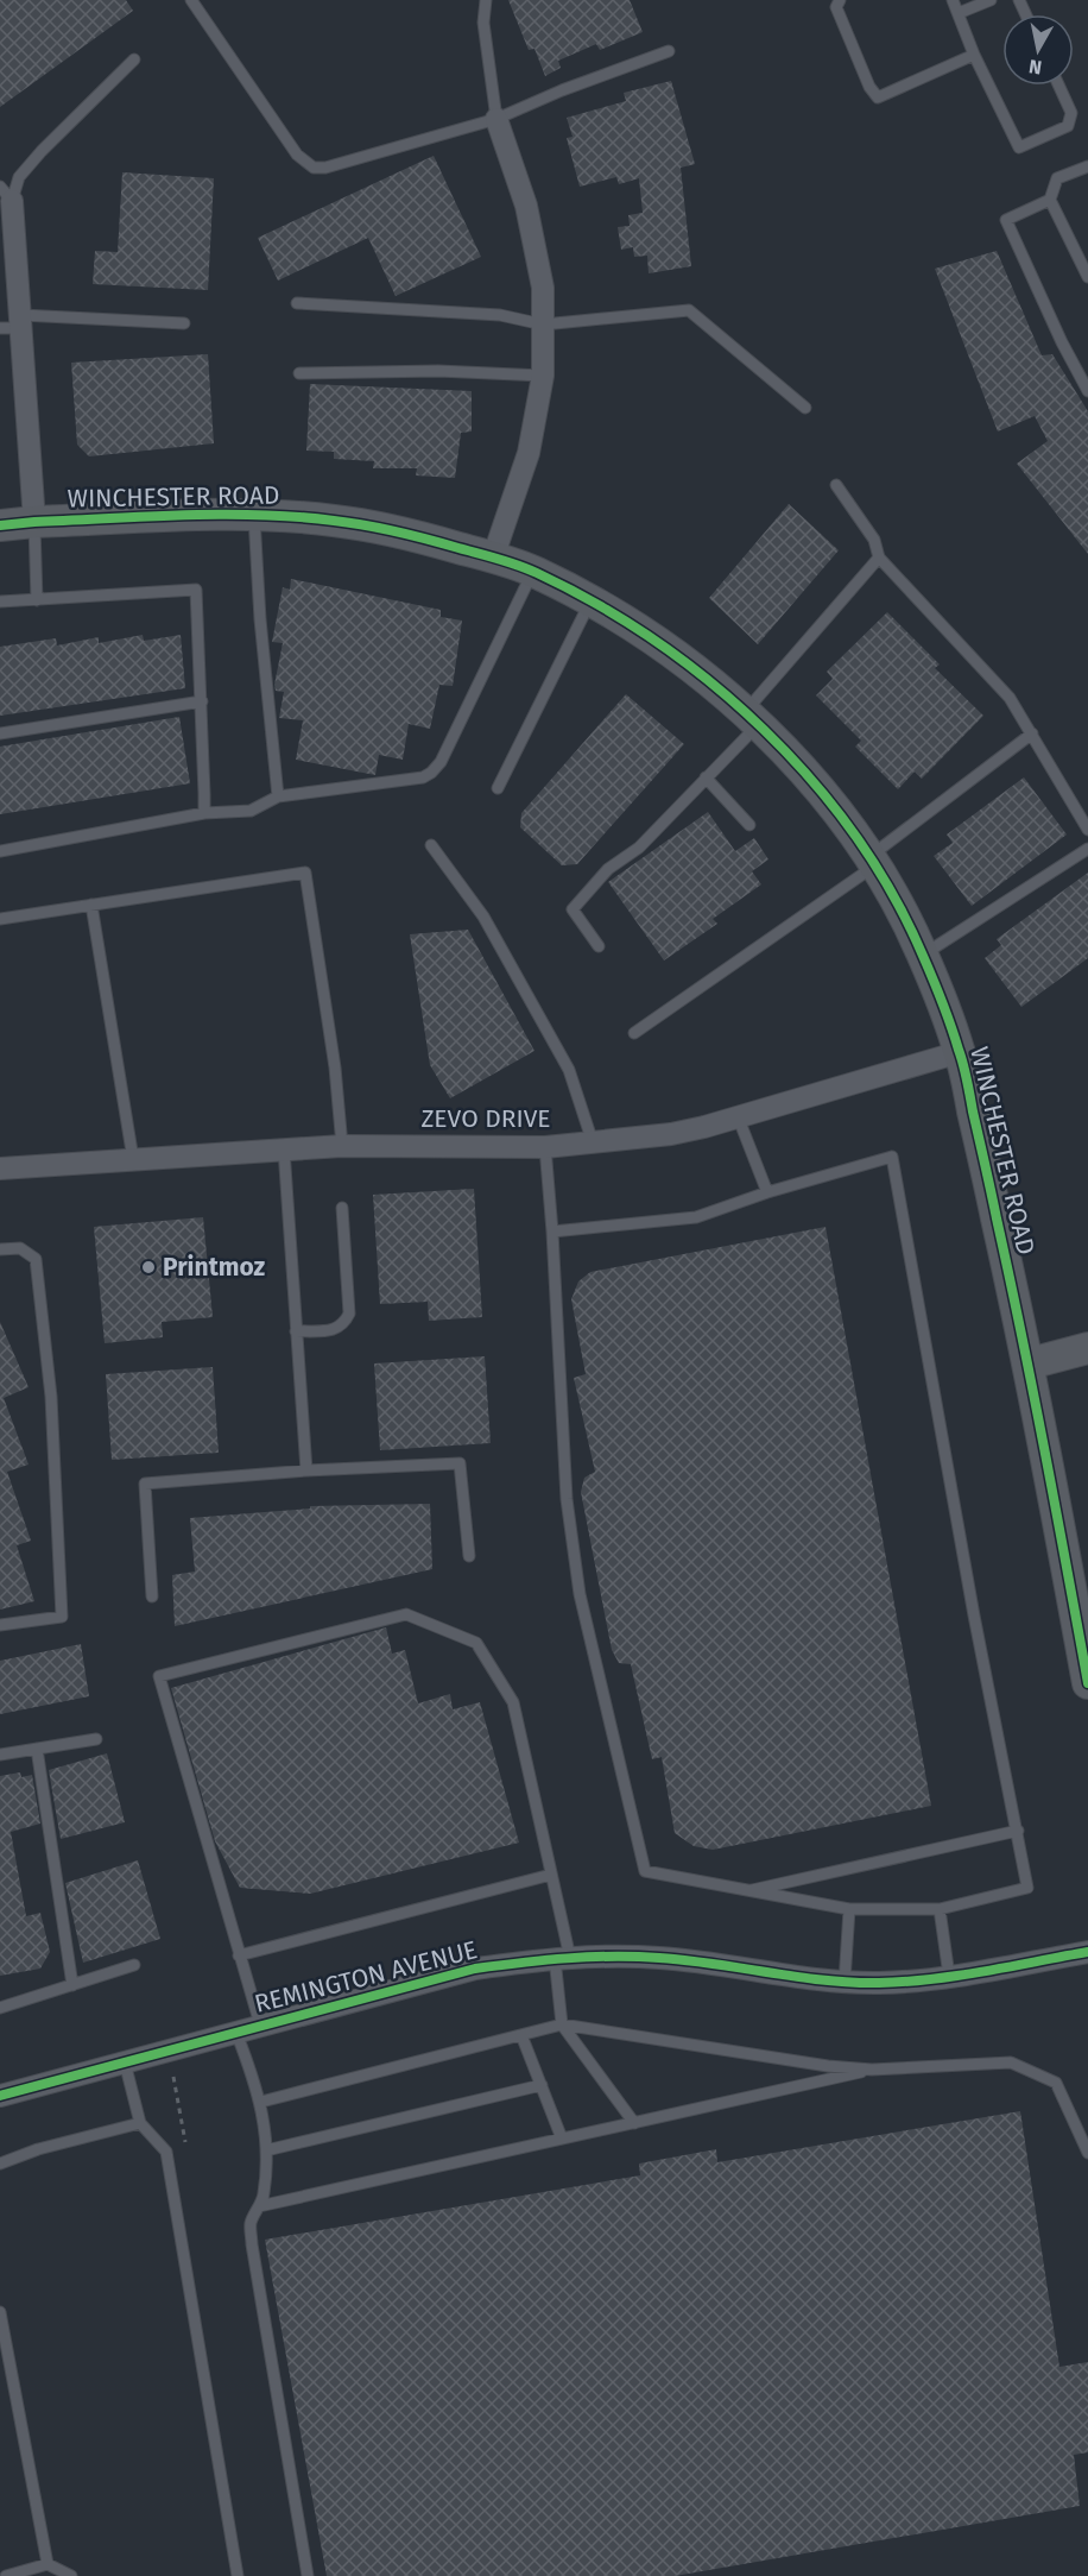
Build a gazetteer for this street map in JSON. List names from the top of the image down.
{
  "streets": {
    "street": ["WINCHESTER ROAD", "ZEVO DRIVE", "REMINGTON AVENUE"]
  },
  "crossings": [
    ["WINCHESTER ROAD", "ZEVO DRIVE"]
  ],
  "places": ["Printmoz"],
  "north": "bottom"
}
